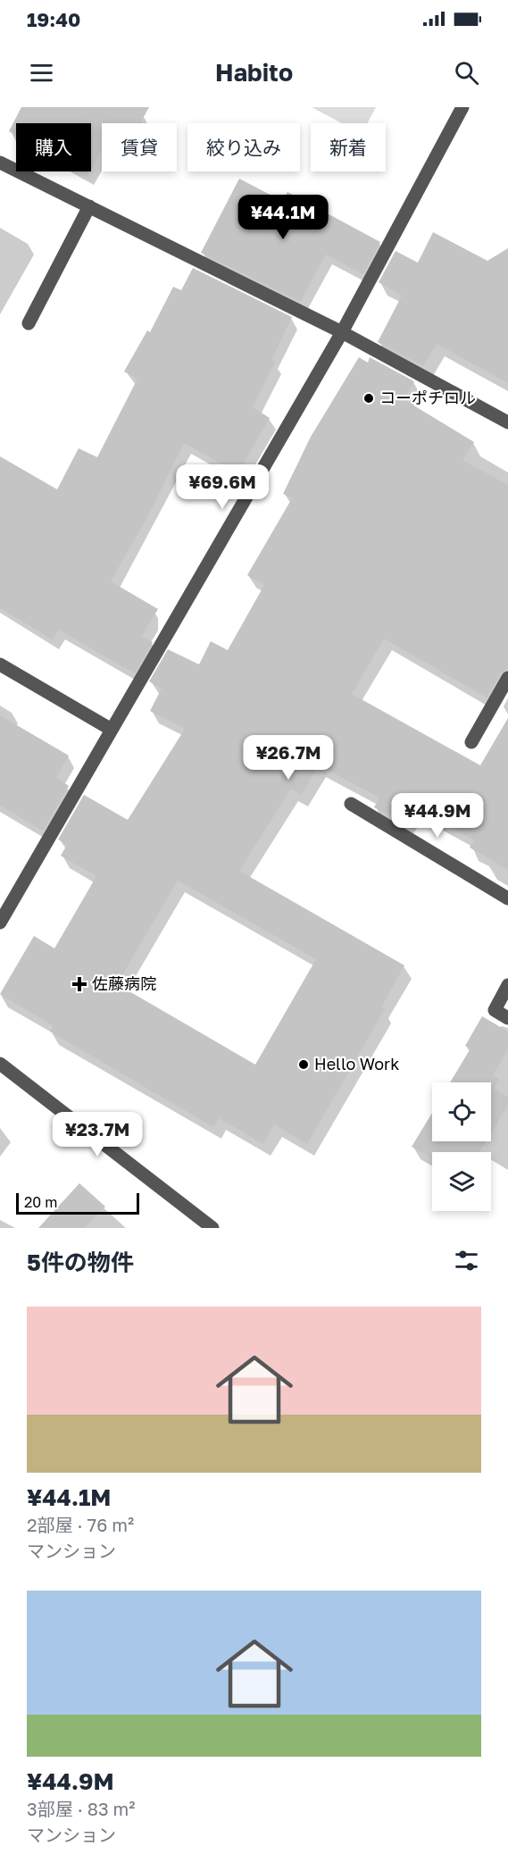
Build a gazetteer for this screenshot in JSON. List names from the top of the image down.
{
  "places": {
    "other": ["コーポチロル", "Hello Work"],
    "health": ["佐藤病院"]
  },
  "scale_bar": "20 m",
  "page": {
    "status": "19:40",
    "header": "Habito",
    "chip": [
      "購入",
      "賃貸",
      "絞り込み",
      "新着"
    ],
    "price": [
      "¥44.1M",
      "¥69.6M",
      "¥26.7M",
      "¥44.9M",
      "¥23.7M"
    ],
    "scale": "20 m",
    "heading": "5件の物件",
    "list": [
      {
        "name": "¥44.1M",
        "note": "2部屋 · 76 m² · マンション"
      },
      {
        "name": "¥44.9M",
        "note": "3部屋 · 83 m² · マンション"
      }
    ]
  }
}
